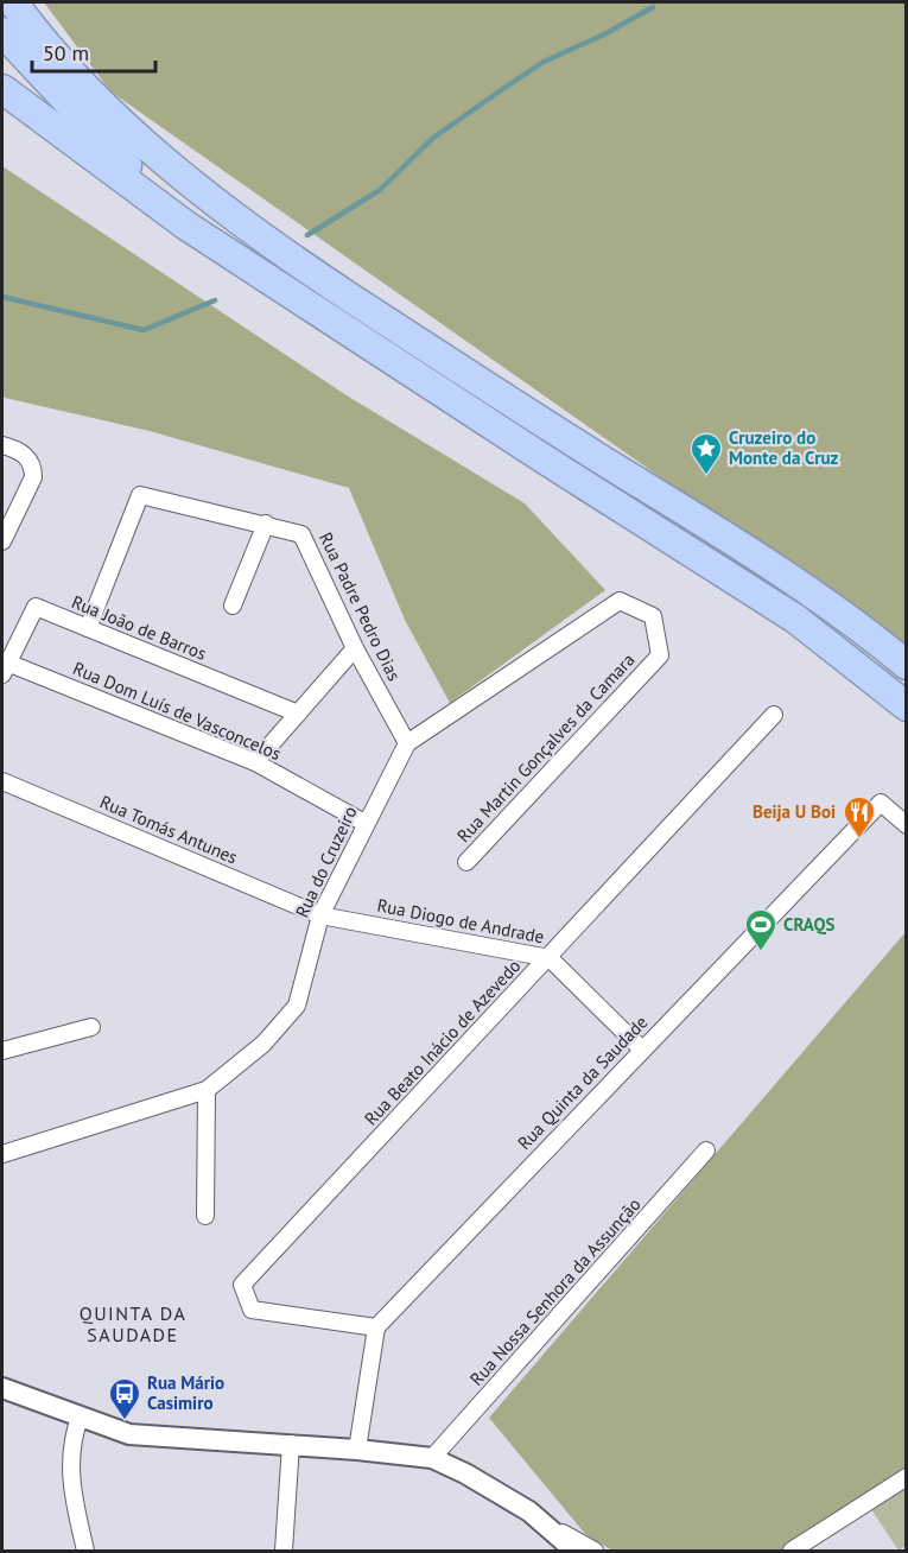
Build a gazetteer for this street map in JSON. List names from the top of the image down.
{
  "streets": {
    "street": [
      "Rua Padre Pedro Dias",
      "Rua João de Barros",
      "Rua Dom Luís de Vasconcelos",
      "Rua Martin Gonçalves da Camara",
      "Rua Tomás Antunes",
      "Rua do Cruzeiro",
      "Rua Diogo de Andrade",
      "Rua Beato Inácio de Azevedo",
      "Rua Quinta da Saudade",
      "Rua Nossa Senhora da Assunção"
    ]
  },
  "crossings": [
    ["Rua Padre Pedro Dias", "Rua João de Barros"],
    ["Rua Padre Pedro Dias", "Rua Martin Gonçalves da Camara"],
    ["Rua Padre Pedro Dias", "Rua do Cruzeiro"],
    ["Rua João de Barros", "Rua Dom Luís de Vasconcelos"],
    ["Rua Dom Luís de Vasconcelos", "Rua do Cruzeiro"],
    ["Rua Martin Gonçalves da Camara", "Rua do Cruzeiro"],
    ["Rua Tomás Antunes", "Rua do Cruzeiro"],
    ["Rua Tomás Antunes", "Rua Diogo de Andrade"],
    ["Rua do Cruzeiro", "Rua Diogo de Andrade"],
    ["Rua Diogo de Andrade", "Rua Beato Inácio de Azevedo"],
    ["Rua Diogo de Andrade", "Rua Quinta da Saudade"],
    ["Rua Beato Inácio de Azevedo", "Rua Quinta da Saudade"]
  ],
  "districts": ["QUINTA DA SAUDADE"],
  "places": {
    "place": ["Cruzeiro do Monte da Cruz"],
    "restaurant": ["Beija U Boi"],
    "sports": ["CRAQS"],
    "bus stop": ["Rua Mário Casimiro"]
  },
  "scale_bar": "50 m"
}
